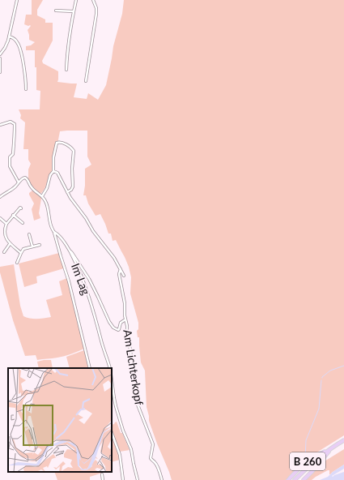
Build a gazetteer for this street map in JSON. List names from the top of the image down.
{
  "streets": {
    "main road": ["B 260"],
    "street": ["Im Lag", "Am Lichterkopf"]
  }
}
